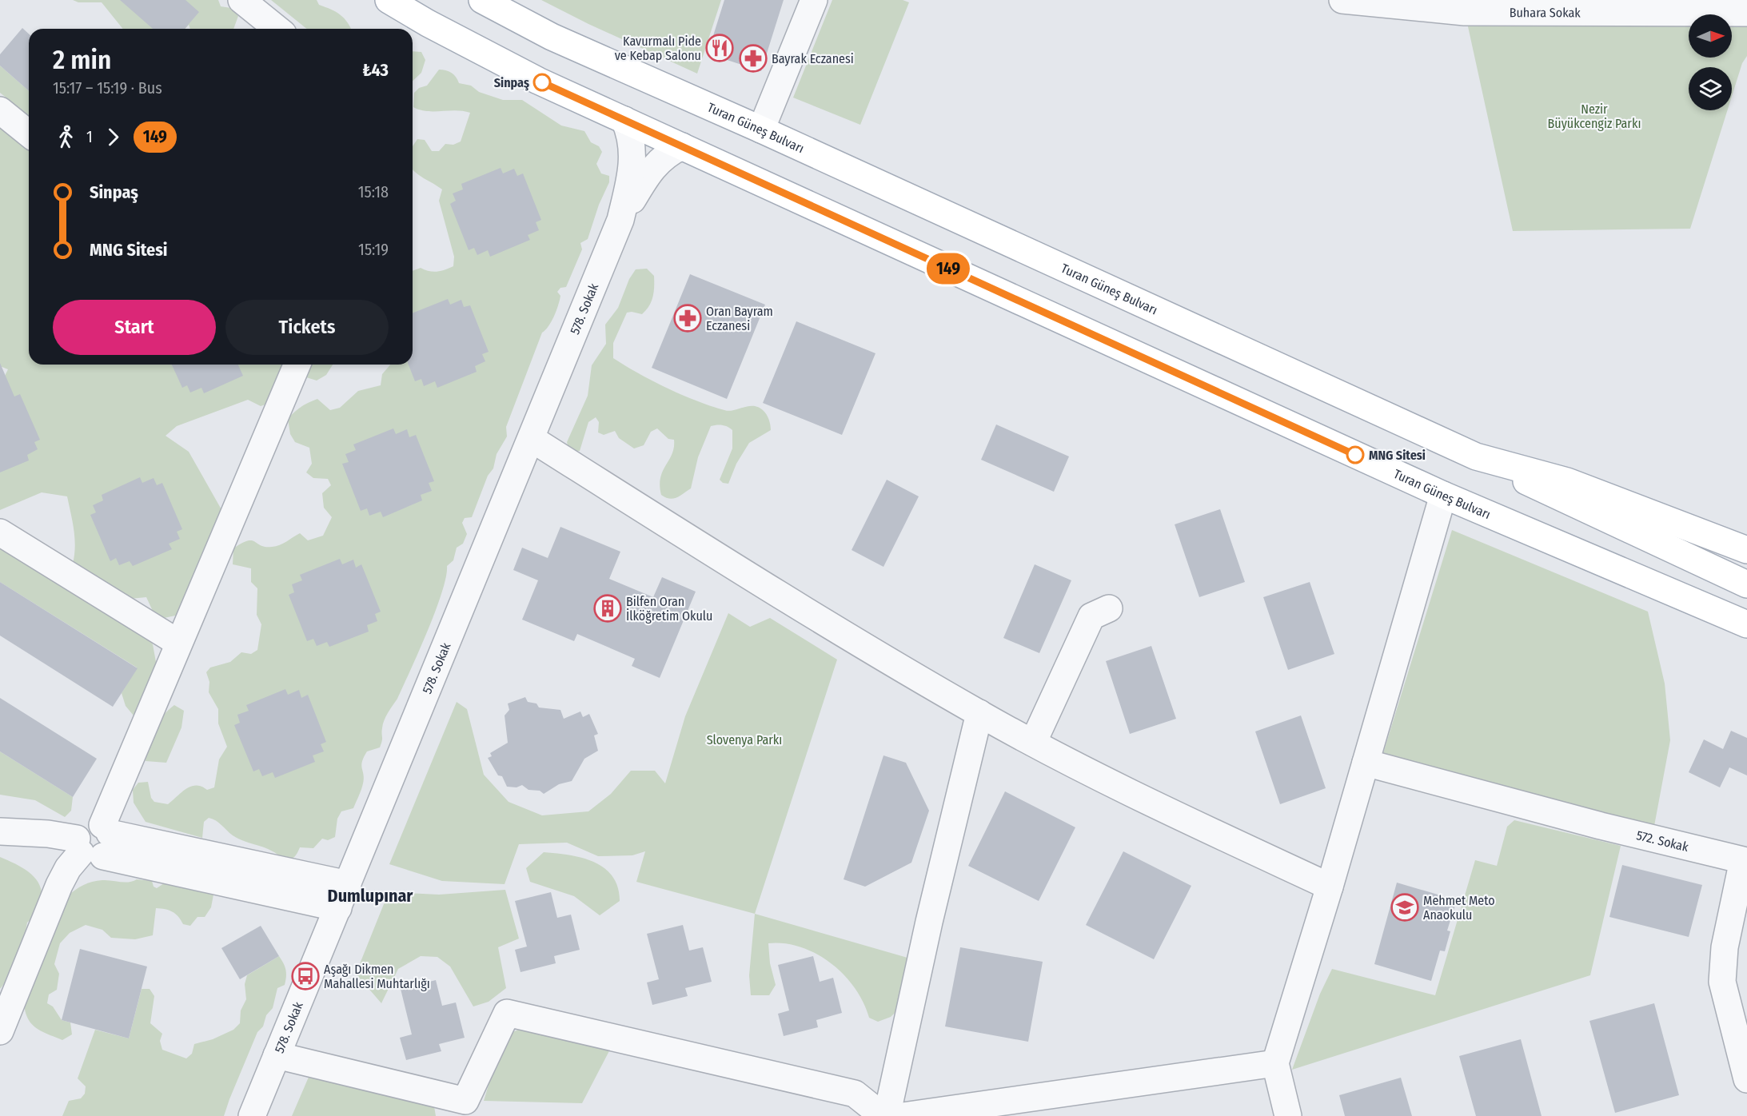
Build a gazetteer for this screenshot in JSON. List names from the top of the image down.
{
  "streets": {
    "main road": ["Turan Güneş Bulvarı"],
    "street": ["Buhara Sokak", "578. Sokak", "572. Sokak"]
  },
  "districts": ["Dumlupınar"],
  "parks": ["Nezir Büyükcengiz Parkı", "Slovenya Parkı"],
  "places": {
    "restaurant": ["Kavurmalı Pide ve Kebap Salonu"],
    "pharmacy": ["Bayrak Eczanesi", "Oran Bayram Eczanesi"],
    "other": ["Sinpaş", "MNG Sitesi"],
    "building": ["Bilfen Oran İlköğretim Okulu"],
    "school or university": ["Mehmet Meto Anaokulu"],
    "bus stop": ["Aşağı Dikmen Mahallesi Muhtarlığı"]
  },
  "lines": ["bus line 149"],
  "north": "right",
  "page": {
    "on_map": "149",
    "heading": ["2 min", "15:17 – 15:19 · Bus", "₺43"],
    "legs": ["1", "149"],
    "list": [
      {
        "name": "Sinpaş",
        "value": "15:18"
      },
      {
        "name": "MNG Sitesi",
        "value": "15:19"
      }
    ],
    "buttons": ["Start", "Tickets"]
  }
}
